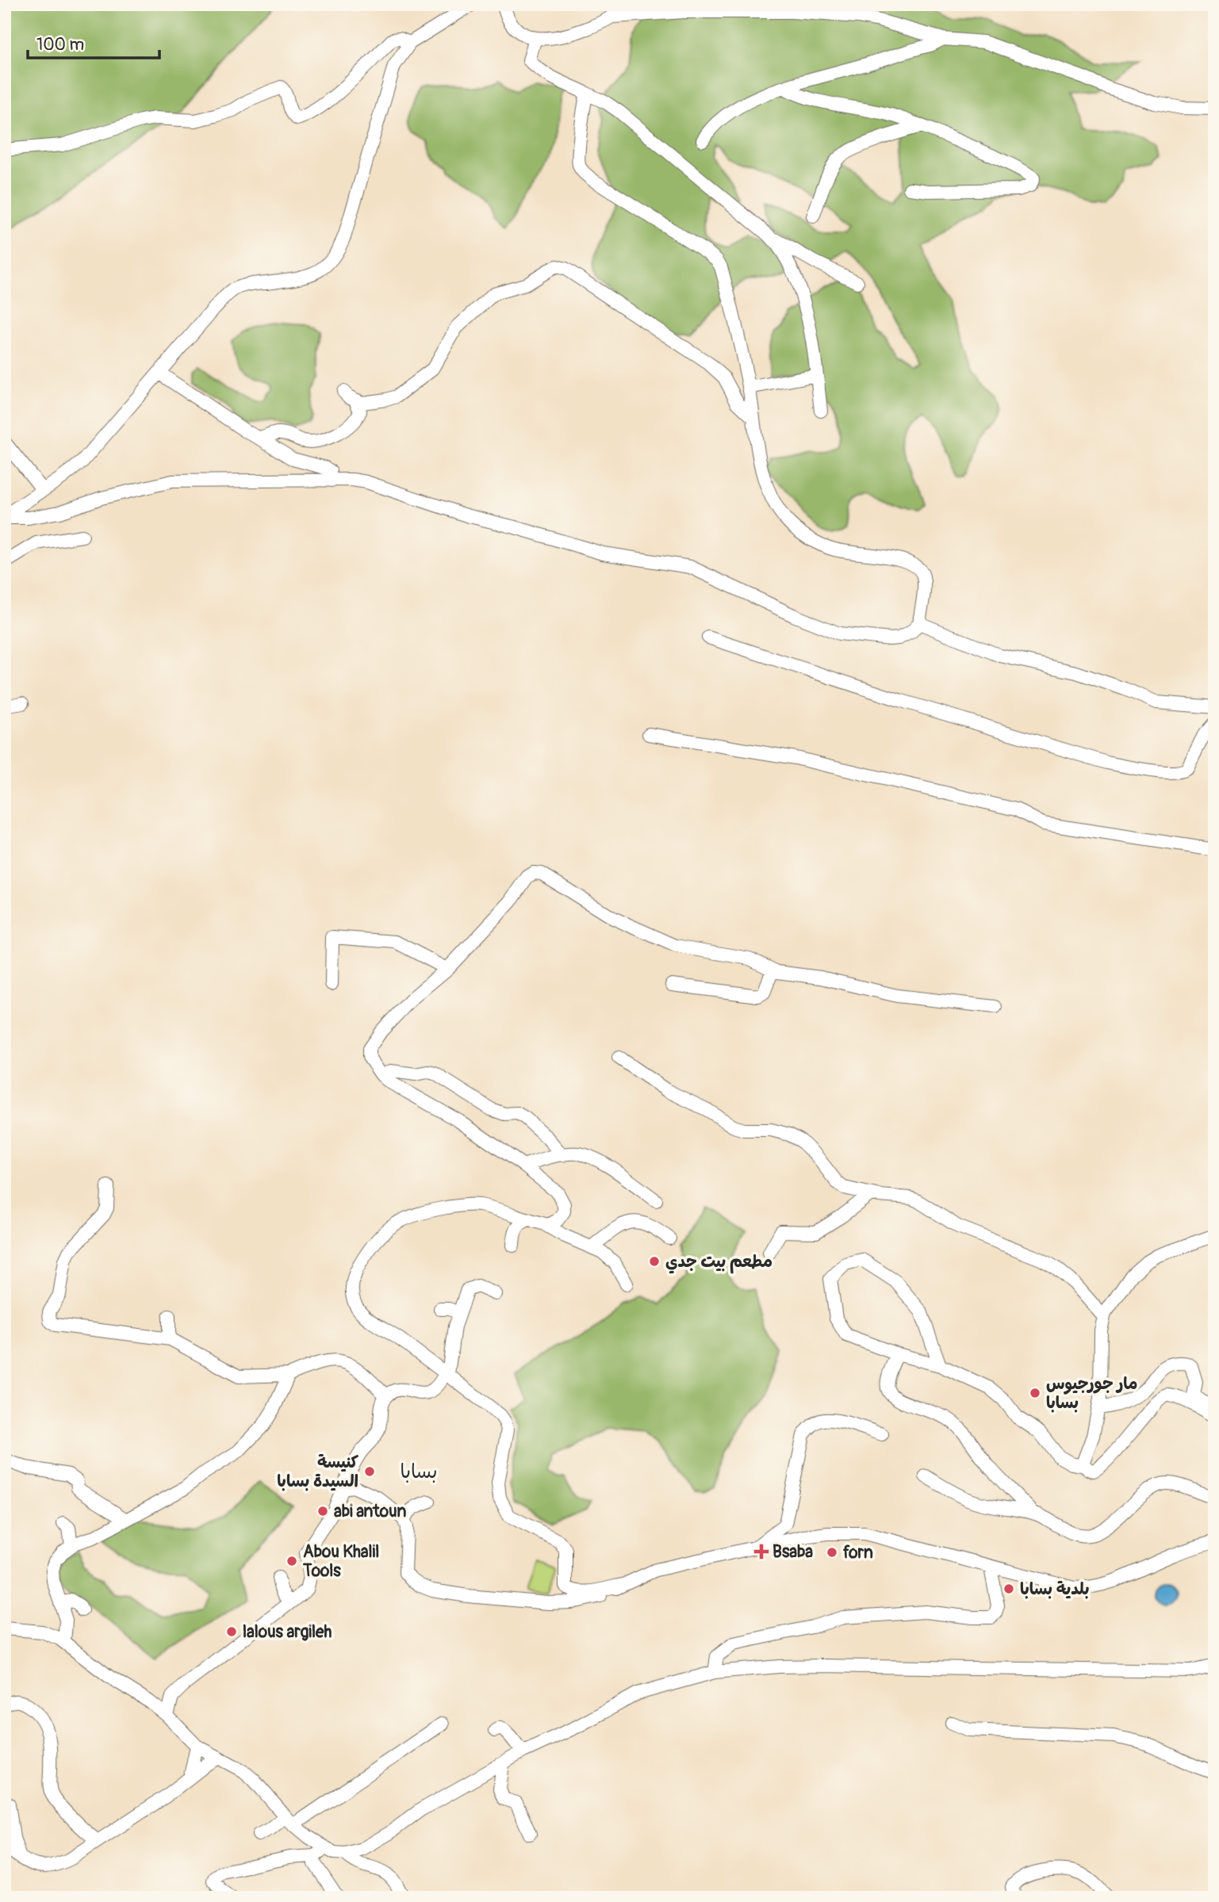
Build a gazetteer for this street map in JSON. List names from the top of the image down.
{
  "districts": ["بسابا"],
  "places": {
    "other": [
      "مطعم بيت جدي",
      "مار جورجيوس بسابا",
      "كنيسة السيدة بسابا",
      "abi antoun",
      "forn",
      "Abou Khalil Tools",
      "بلدية بسابا",
      "lalous argileh"
    ],
    "health": ["Bsaba"]
  },
  "scale_bar": "100 m"
}
